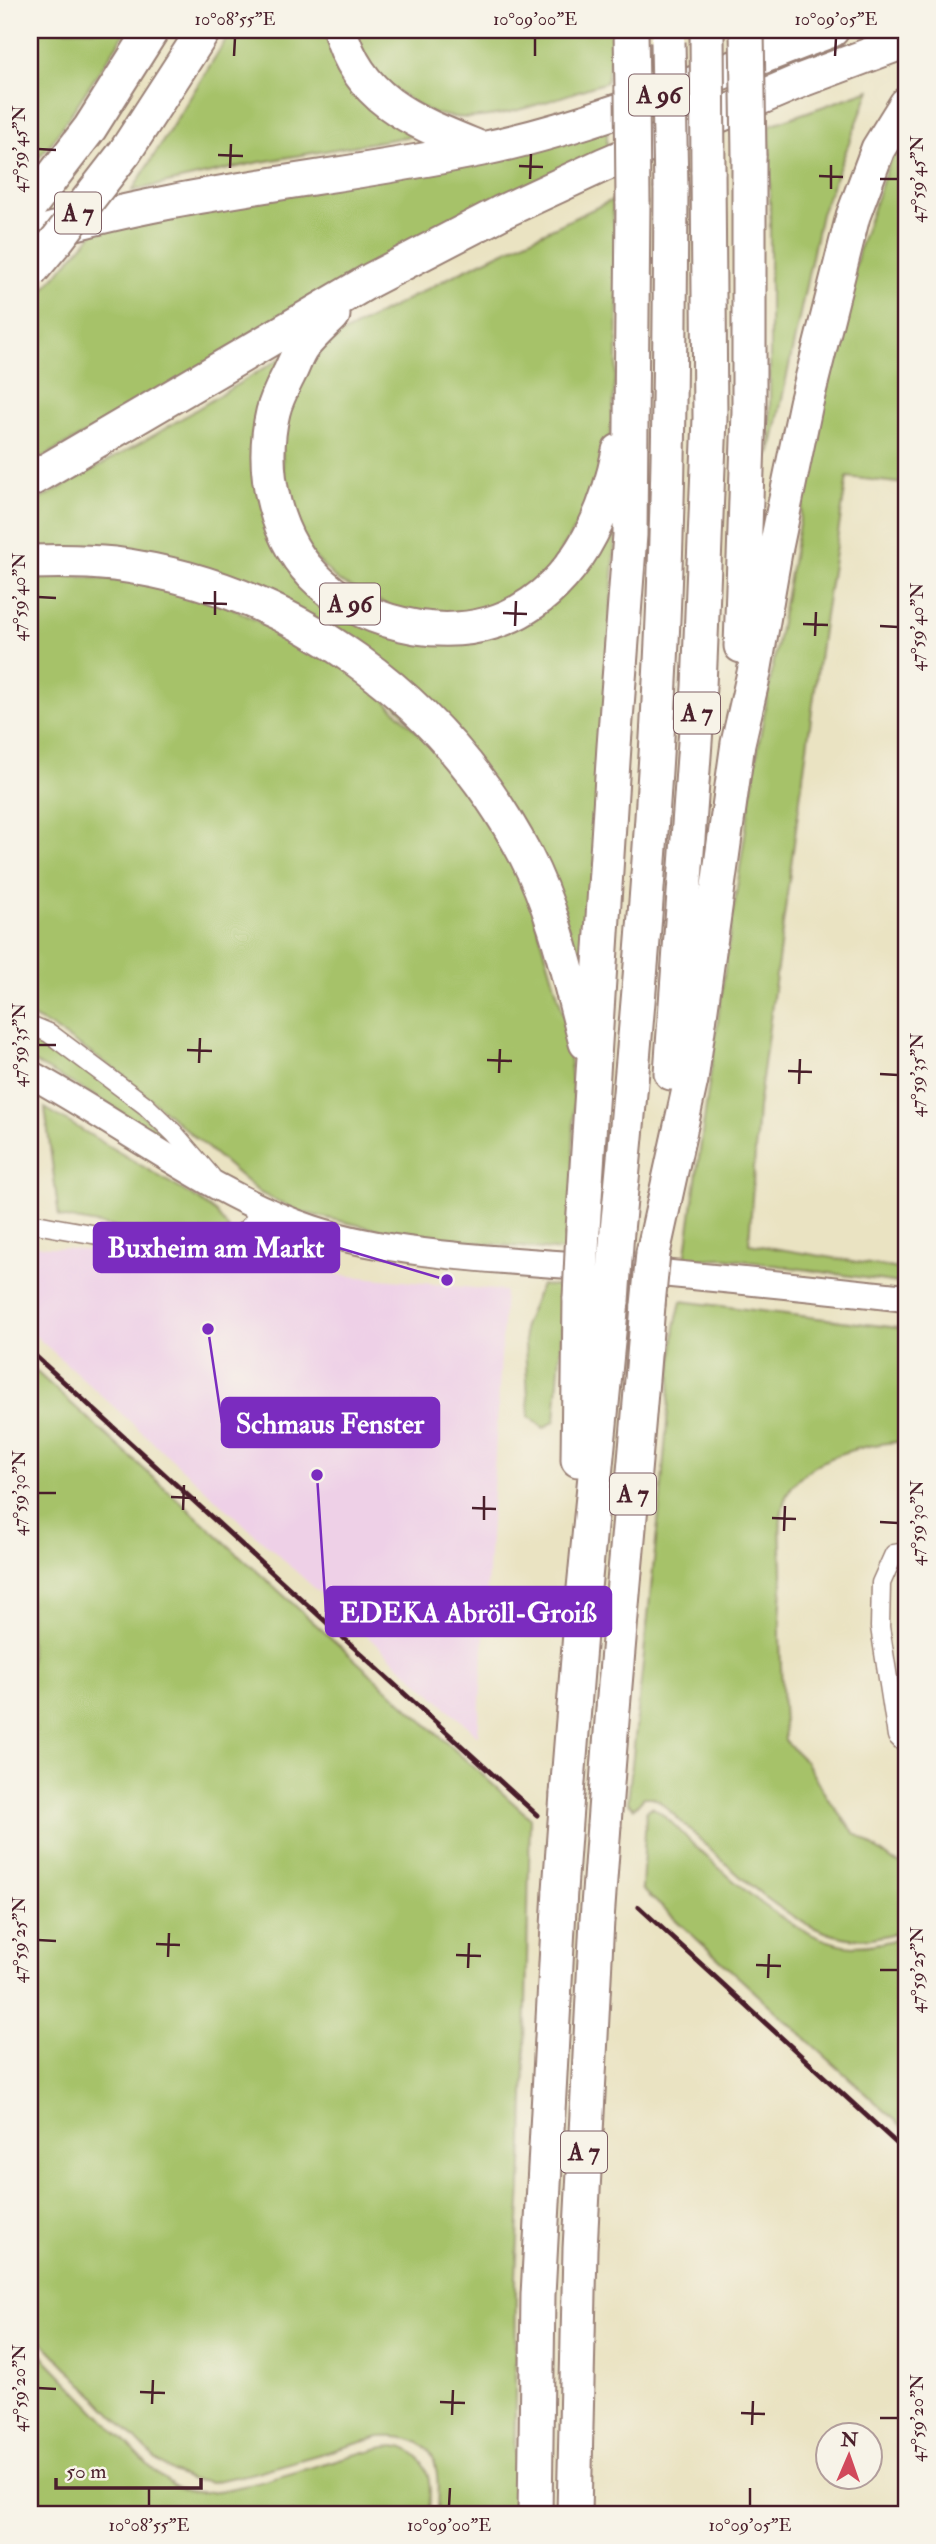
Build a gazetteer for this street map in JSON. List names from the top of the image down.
{
  "streets": {
    "highway": ["A 96", "A 7"]
  },
  "crossings": [
    ["A 96", "A 7"]
  ],
  "places": ["Buxheim am Markt", "Schmaus Fenster", "EDEKA Abröll-Groiß"],
  "scale_bar": "50 m",
  "north": "top",
  "coordinates": [
    "10°08'55\"E",
    "10°09'00\"E",
    "10°09'05\"E",
    "47°59'45\"N",
    "47°59'40\"N",
    "47°59'35\"N",
    "47°59'30\"N",
    "47°59'25\"N",
    "47°59'20\"N"
  ]
}
